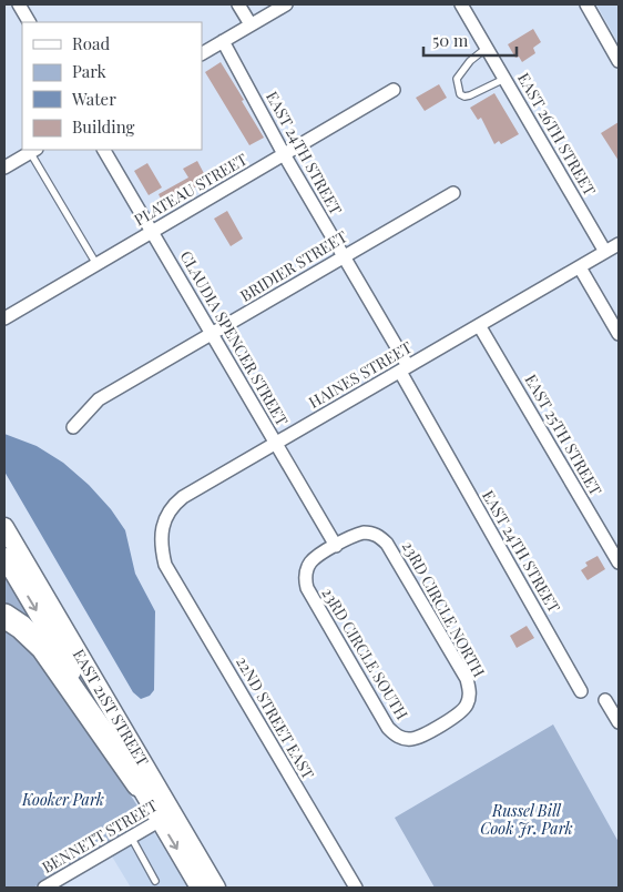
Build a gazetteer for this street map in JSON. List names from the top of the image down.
{
  "streets": {
    "main road": ["EAST 21ST STREET"],
    "street": [
      "EAST 26TH STREET",
      "EAST 24TH STREET",
      "PLATEAU STREET",
      "BRIDIER STREET",
      "CLAUDIA SPENCER STREET",
      "HAINES STREET",
      "EAST 25TH STREET",
      "23RD CIRCLE NORTH",
      "23RD CIRCLE SOUTH",
      "22ND STREET EAST",
      "BENNETT STREET"
    ]
  },
  "crossings": [
    ["EAST 26TH STREET", "HAINES STREET"],
    ["EAST 24TH STREET", "PLATEAU STREET"],
    ["EAST 24TH STREET", "BRIDIER STREET"],
    ["EAST 24TH STREET", "HAINES STREET"],
    ["PLATEAU STREET", "CLAUDIA SPENCER STREET"],
    ["BRIDIER STREET", "CLAUDIA SPENCER STREET"],
    ["CLAUDIA SPENCER STREET", "HAINES STREET"],
    ["CLAUDIA SPENCER STREET", "23RD CIRCLE NORTH"],
    ["CLAUDIA SPENCER STREET", "23RD CIRCLE SOUTH"],
    ["HAINES STREET", "EAST 25TH STREET"],
    ["HAINES STREET", "22ND STREET EAST"],
    ["23RD CIRCLE NORTH", "23RD CIRCLE SOUTH"],
    ["EAST 21ST STREET", "BENNETT STREET"]
  ],
  "parks": ["Kooker Park", "Russel Bill Cook Jr. Park"],
  "legend": [
    "Road",
    "Park",
    "Water",
    "Building"
  ],
  "scale_bar": "50 m"
}
